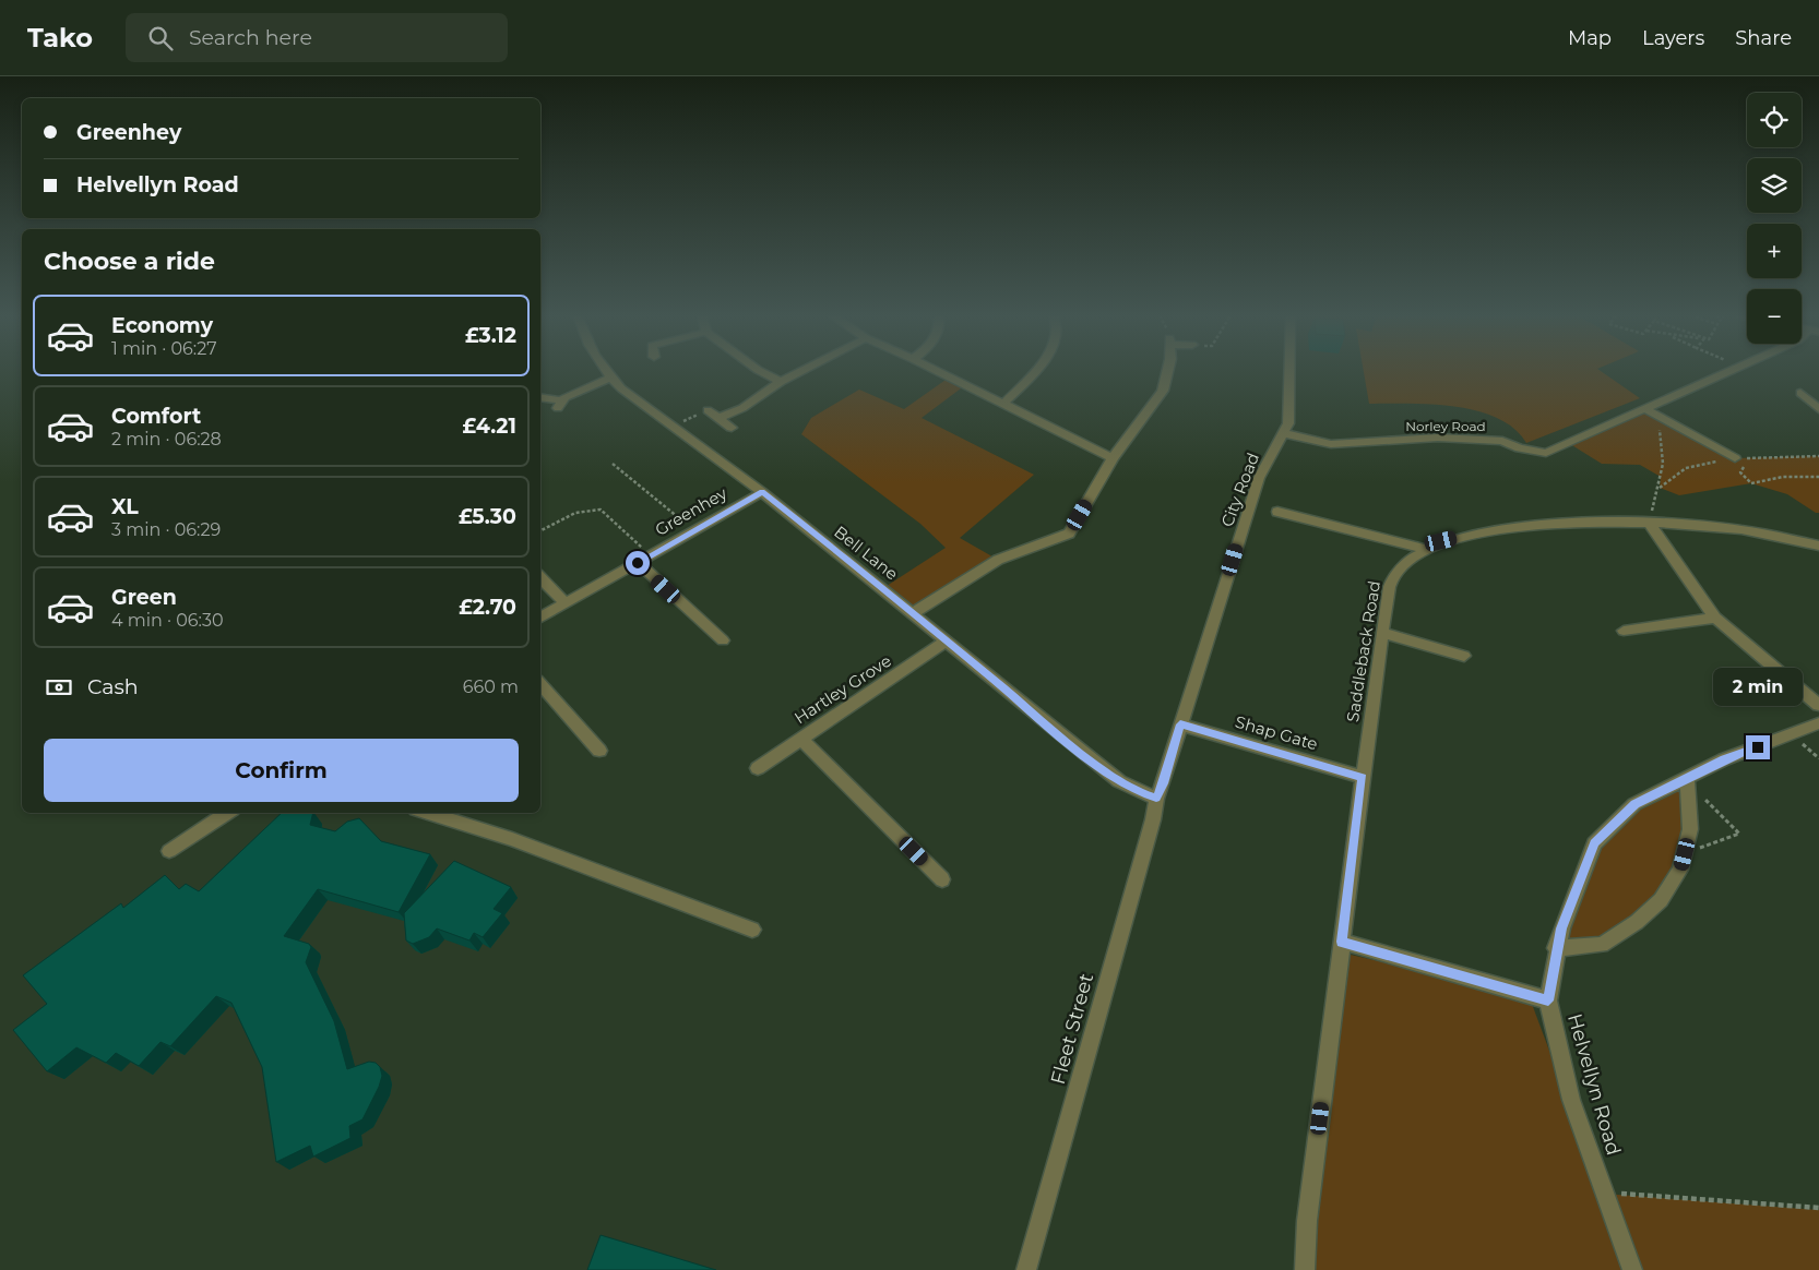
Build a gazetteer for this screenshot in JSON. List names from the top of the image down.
{
  "streets": {
    "street": [
      "Norley Road",
      "City Road",
      "Greenhey",
      "Bell Lane",
      "Saddleback Road",
      "Hartley Grove",
      "Shap Gate",
      "Fleet Street",
      "Helvellyn Road"
    ]
  },
  "crossings": [
    ["Norley Road", "City Road"],
    ["City Road", "Bell Lane"],
    ["City Road", "Shap Gate"],
    ["City Road", "Fleet Street"],
    ["Greenhey", "Bell Lane"],
    ["Bell Lane", "Hartley Grove"],
    ["Bell Lane", "Fleet Street"],
    ["Saddleback Road", "Shap Gate"]
  ],
  "page": {
    "header": "Tako",
    "search": "Search here",
    "nav": ["Map", "Layers", "Share"],
    "map_buttons": ["+", "−"],
    "banner": ["Greenhey", "Helvellyn Road"],
    "heading": "Choose a ride",
    "list": [
      {
        "name": "Economy",
        "note": "1 min · 06:27",
        "value": "£3.12"
      },
      {
        "name": "Comfort",
        "note": "2 min · 06:28",
        "value": "£4.21"
      },
      {
        "name": "XL",
        "note": "3 min · 06:29",
        "value": "£5.30"
      },
      {
        "name": "Green",
        "note": "4 min · 06:30",
        "value": "£2.70"
      }
    ],
    "pay": ["Cash", "660 m"],
    "bubble": "2 min",
    "buttons": "Confirm"
  }
}
